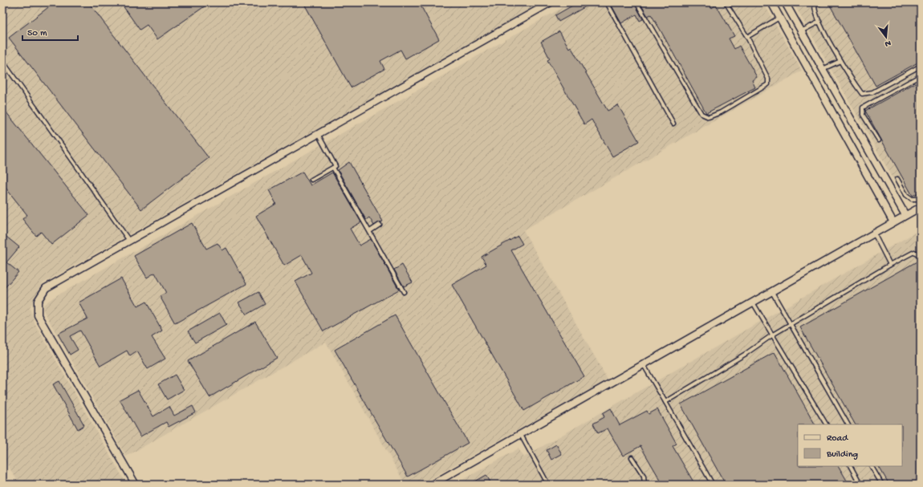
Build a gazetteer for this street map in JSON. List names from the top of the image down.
{
  "legend": ["Road", "Building"],
  "scale_bar": "50 m",
  "north": "bottom"
}
